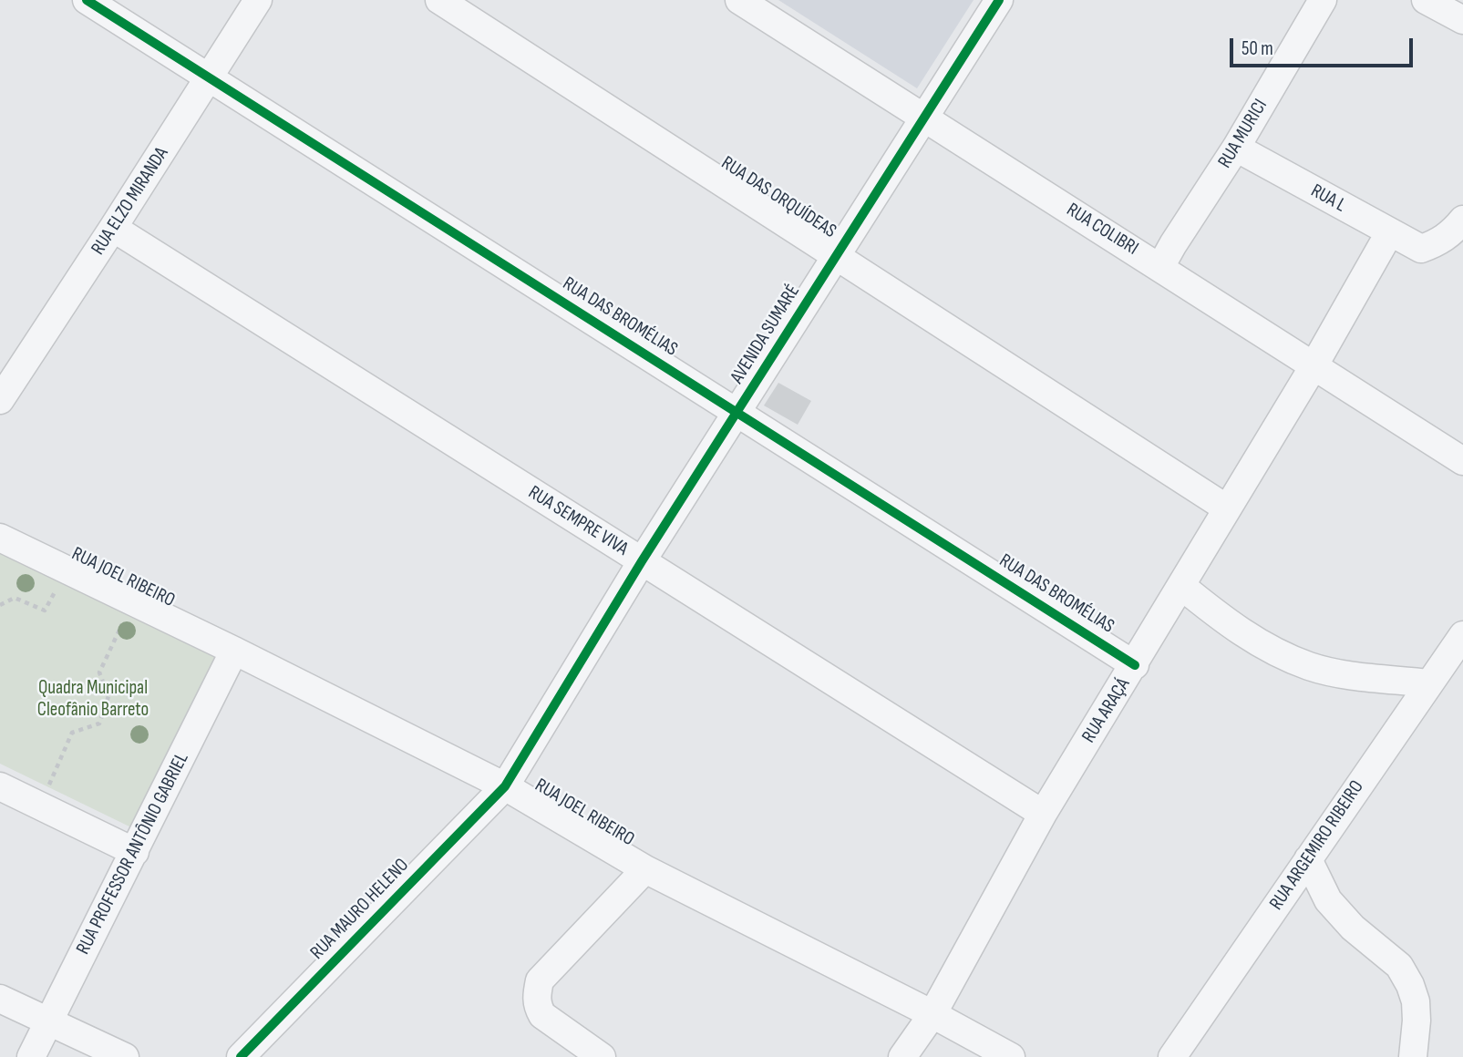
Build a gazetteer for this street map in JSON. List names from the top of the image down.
{
  "streets": {
    "street": [
      "RUA MURICI",
      "RUA DAS ORQUÍDEAS",
      "RUA L",
      "RUA ELZO MIRANDA",
      "RUA COLIBRI",
      "RUA DAS BROMÉLIAS",
      "AVENIDA SUMARÉ",
      "RUA SEMPRE VIVA",
      "RUA JOEL RIBEIRO",
      "RUA ARAÇÁ",
      "RUA ARGEMIRO RIBEIRO",
      "RUA PROFESSOR ANTÔNIO GABRIEL",
      "RUA MAURO HELENO"
    ]
  },
  "crossings": [
    ["RUA MURICI", "RUA L"],
    ["RUA MURICI", "RUA COLIBRI"],
    ["RUA DAS ORQUÍDEAS", "AVENIDA SUMARÉ"],
    ["RUA DAS ORQUÍDEAS", "RUA ARAÇÁ"],
    ["RUA L", "RUA ARAÇÁ"],
    ["RUA ELZO MIRANDA", "RUA DAS BROMÉLIAS"],
    ["RUA ELZO MIRANDA", "RUA SEMPRE VIVA"],
    ["RUA COLIBRI", "AVENIDA SUMARÉ"],
    ["RUA COLIBRI", "RUA ARAÇÁ"],
    ["RUA DAS BROMÉLIAS", "AVENIDA SUMARÉ"],
    ["RUA DAS BROMÉLIAS", "RUA ARAÇÁ"],
    ["AVENIDA SUMARÉ", "RUA SEMPRE VIVA"],
    ["AVENIDA SUMARÉ", "RUA JOEL RIBEIRO"],
    ["AVENIDA SUMARÉ", "RUA MAURO HELENO"],
    ["RUA SEMPRE VIVA", "RUA ARAÇÁ"],
    ["RUA JOEL RIBEIRO", "RUA ARAÇÁ"],
    ["RUA JOEL RIBEIRO", "RUA PROFESSOR ANTÔNIO GABRIEL"],
    ["RUA JOEL RIBEIRO", "RUA MAURO HELENO"]
  ],
  "parks": ["Quadra Municipal Cleofânio Barreto"],
  "scale_bar": "50 m"
}
